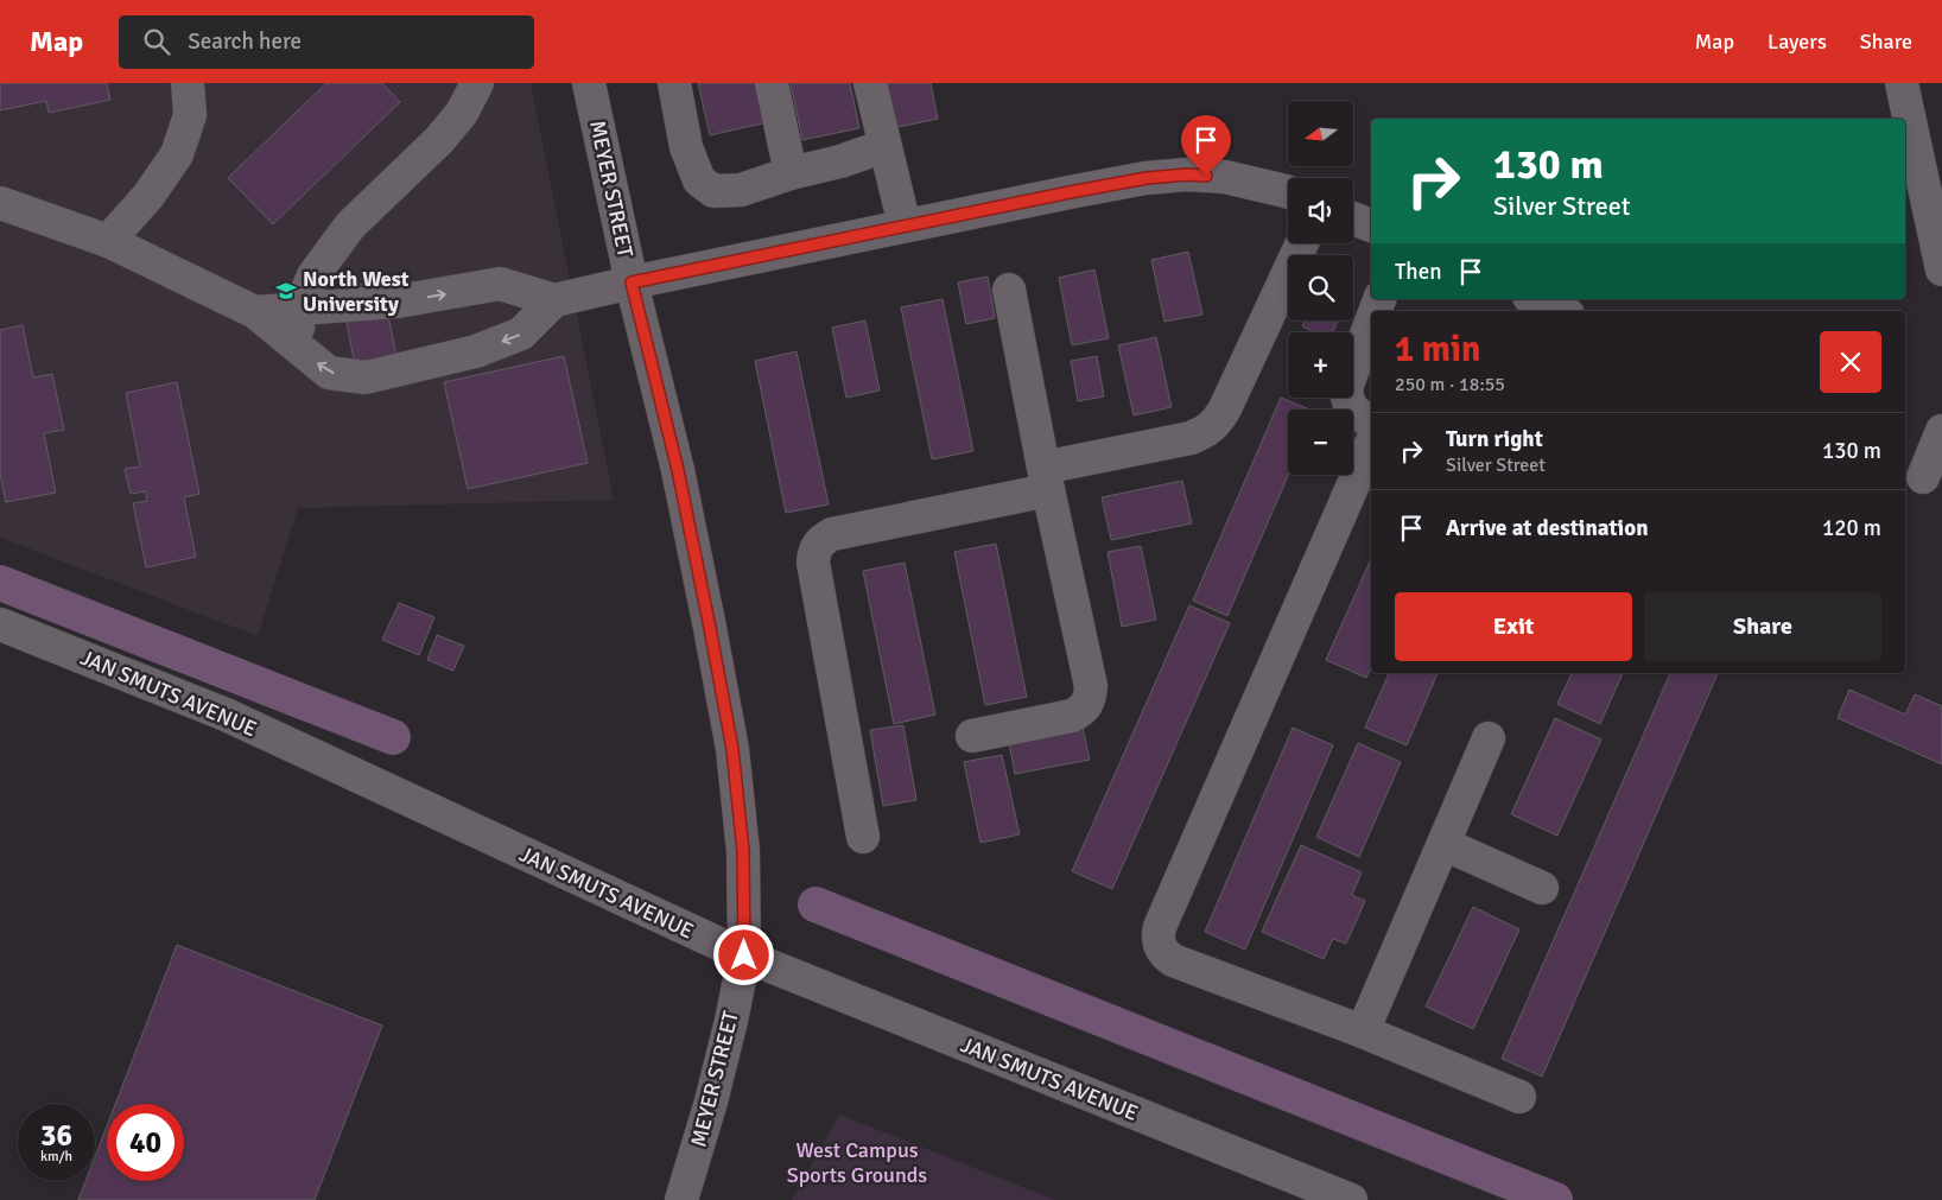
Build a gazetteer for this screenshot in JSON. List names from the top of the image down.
{
  "streets": {
    "street": ["MEYER STREET", "JAN SMUTS AVENUE"]
  },
  "crossings": [
    ["MEYER STREET", "JAN SMUTS AVENUE"]
  ],
  "parks": ["West Campus Sports Grounds"],
  "places": {
    "school or university": ["North West University"]
  },
  "north": "left",
  "page": {
    "header": "Map",
    "search": "Search here",
    "nav": ["Map", "Layers", "Share"],
    "map_buttons": ["+", "−"],
    "turn": ["130 m", "Silver Street"],
    "then": "Then",
    "heading": ["1 min", "250 m · 18:55"],
    "list": [
      {
        "name": "Turn right",
        "note": "Silver Street",
        "value": "130 m"
      },
      {
        "name": "Arrive at destination",
        "value": "120 m"
      }
    ],
    "buttons": ["Exit", "Share"],
    "speed": "36 km/h",
    "limit": "40"
  }
}
